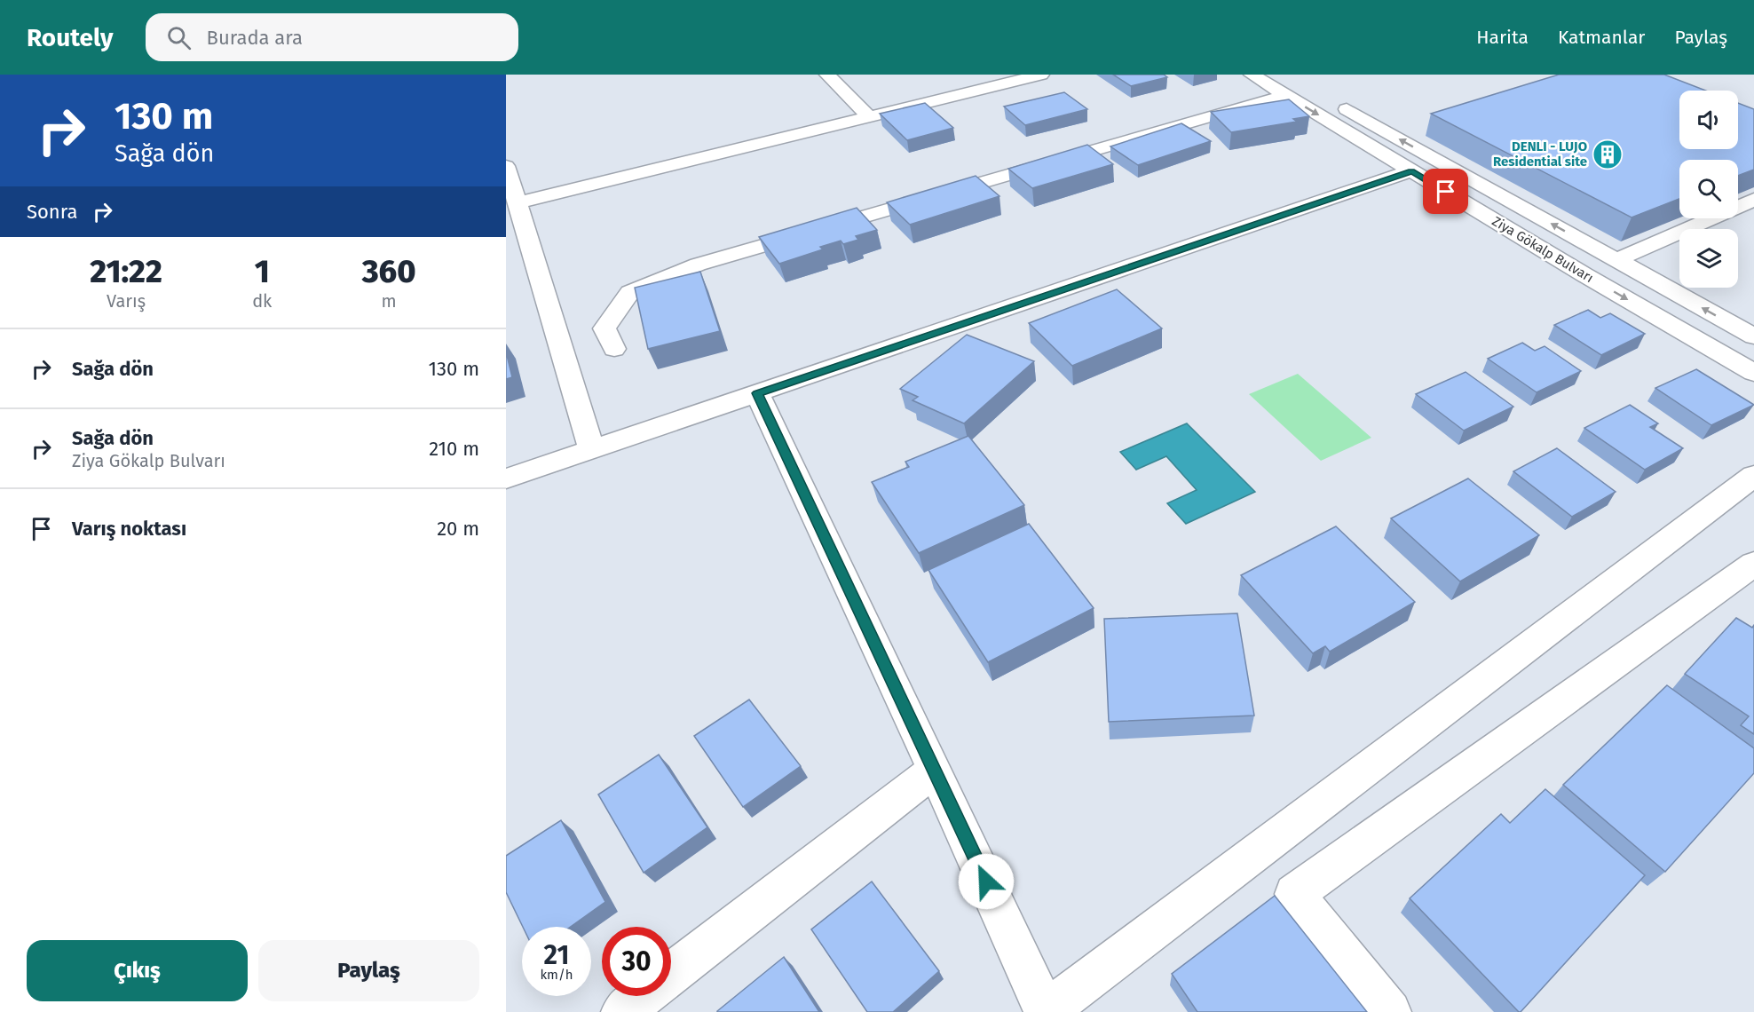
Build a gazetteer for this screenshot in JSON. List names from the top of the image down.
{
  "streets": {
    "street": ["Ziya Gökalp Bulvarı"]
  },
  "places": {
    "building": ["DENLI - LUJO Residential site"]
  },
  "page": {
    "header": "Routely",
    "search": "Burada ara",
    "nav": ["Harita", "Katmanlar", "Paylaş"],
    "turn": ["130 m", "Sağa dön"],
    "then": "Sonra",
    "eta": [
      "21:22",
      "Varış",
      "1",
      "dk",
      "360",
      "m"
    ],
    "list": [
      {
        "name": "Sağa dön",
        "value": "130 m"
      },
      {
        "name": "Sağa dön",
        "note": "Ziya Gökalp Bulvarı",
        "value": "210 m"
      },
      {
        "name": "Varış noktası",
        "value": "20 m"
      }
    ],
    "speed": "21 km/h",
    "limit": "30",
    "buttons": ["Çıkış", "Paylaş"]
  }
}
